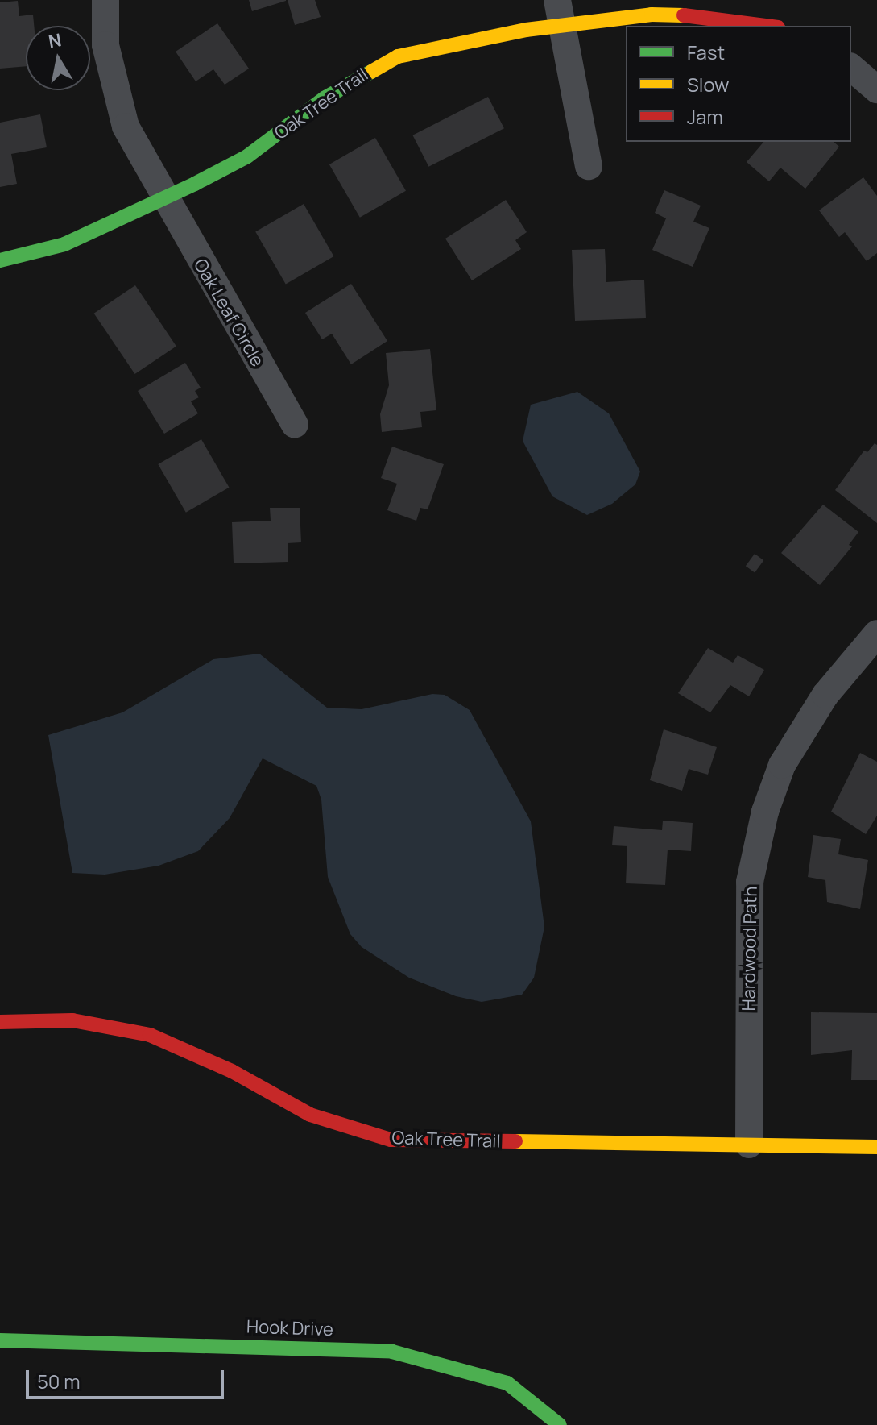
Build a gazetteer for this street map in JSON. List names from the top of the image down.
{
  "streets": {
    "street": [
      "Oak Tree Trail",
      "Oak Leaf Circle",
      "Hardwood Path",
      "Hook Drive"
    ]
  },
  "crossings": [
    ["Oak Tree Trail", "Oak Leaf Circle"],
    ["Oak Tree Trail", "Hardwood Path"]
  ],
  "legend": ["Fast", "Slow", "Jam"],
  "scale_bar": "50 m",
  "north": "top"
}
